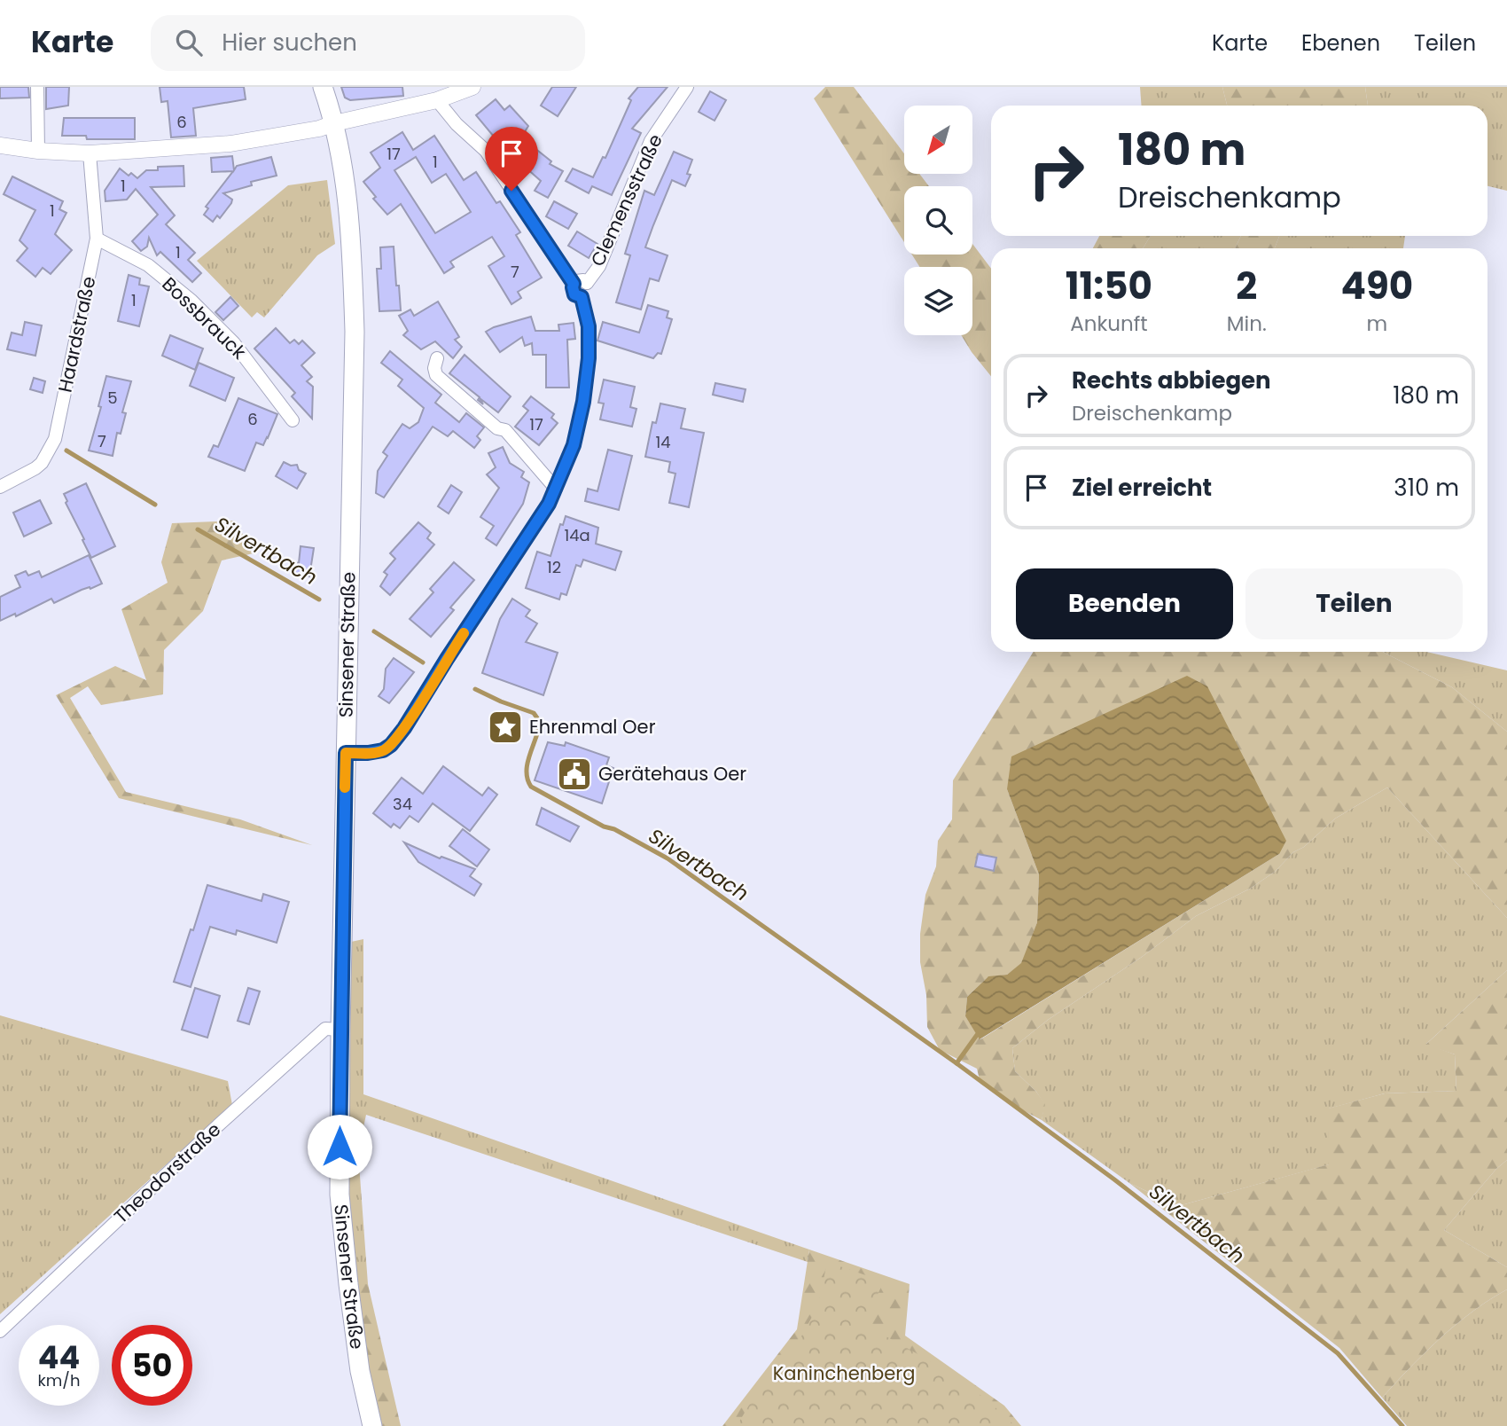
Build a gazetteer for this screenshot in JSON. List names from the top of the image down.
{
  "streets": {
    "main road": ["Sinsener Straße"],
    "street": [
      "Clemensstraße",
      "Bossbrauck",
      "Haardstraße",
      "Theodorstraße"
    ]
  },
  "crossings": [
    ["Bossbrauck", "Haardstraße"],
    ["Sinsener Straße", "Theodorstraße"]
  ],
  "water": ["Silvertbach"],
  "parks": ["Kaninchenberg"],
  "places": {
    "place": ["Ehrenmal Oer"],
    "public building": ["Gerätehaus Oer"]
  },
  "house_numbers": [
    "6",
    "17",
    "1",
    "1",
    "1",
    "1",
    "7",
    "1",
    "5",
    "6",
    "17",
    "7",
    "14",
    "14a",
    "12",
    "34"
  ],
  "north": "bottom left",
  "page": {
    "header": "Karte",
    "search": "Hier suchen",
    "nav": ["Karte", "Ebenen", "Teilen"],
    "turn": ["180 m", "Dreischenkamp"],
    "eta": [
      "11:50",
      "Ankunft",
      "2",
      "Min.",
      "490",
      "m"
    ],
    "list": [
      {
        "name": "Rechts abbiegen",
        "note": "Dreischenkamp",
        "value": "180 m"
      },
      {
        "name": "Ziel erreicht",
        "value": "310 m"
      }
    ],
    "buttons": ["Beenden", "Teilen"],
    "speed": "44 km/h",
    "limit": "50"
  }
}
